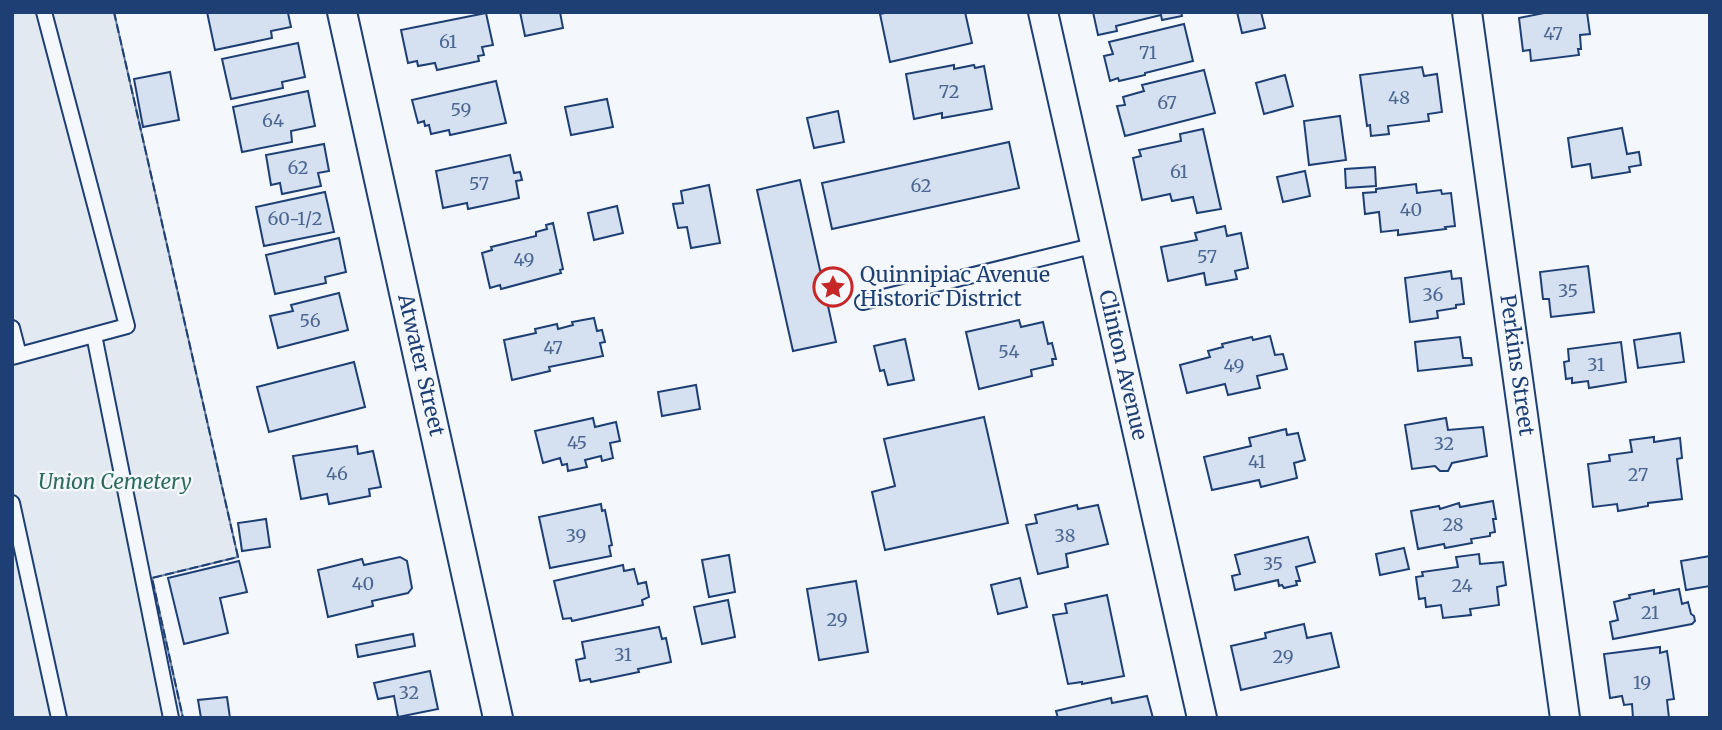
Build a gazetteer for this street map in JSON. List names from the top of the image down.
{
  "streets": {
    "street": ["Atwater Street", "Clinton Avenue", "Perkins Street"]
  },
  "parks": ["Union Cemetery"],
  "places": {
    "place": ["Quinnipiac Avenue Historic District"]
  },
  "house_numbers": [
    "47",
    "61",
    "71",
    "72",
    "48",
    "67",
    "59",
    "64",
    "62",
    "61",
    "57",
    "62",
    "40",
    "60-1/2",
    "57",
    "49",
    "35",
    "36",
    "56",
    "47",
    "54",
    "31",
    "49",
    "45",
    "32",
    "41",
    "46",
    "27",
    "28",
    "39",
    "38",
    "35",
    "40",
    "24",
    "21",
    "29",
    "31",
    "29",
    "19",
    "32"
  ]
}
